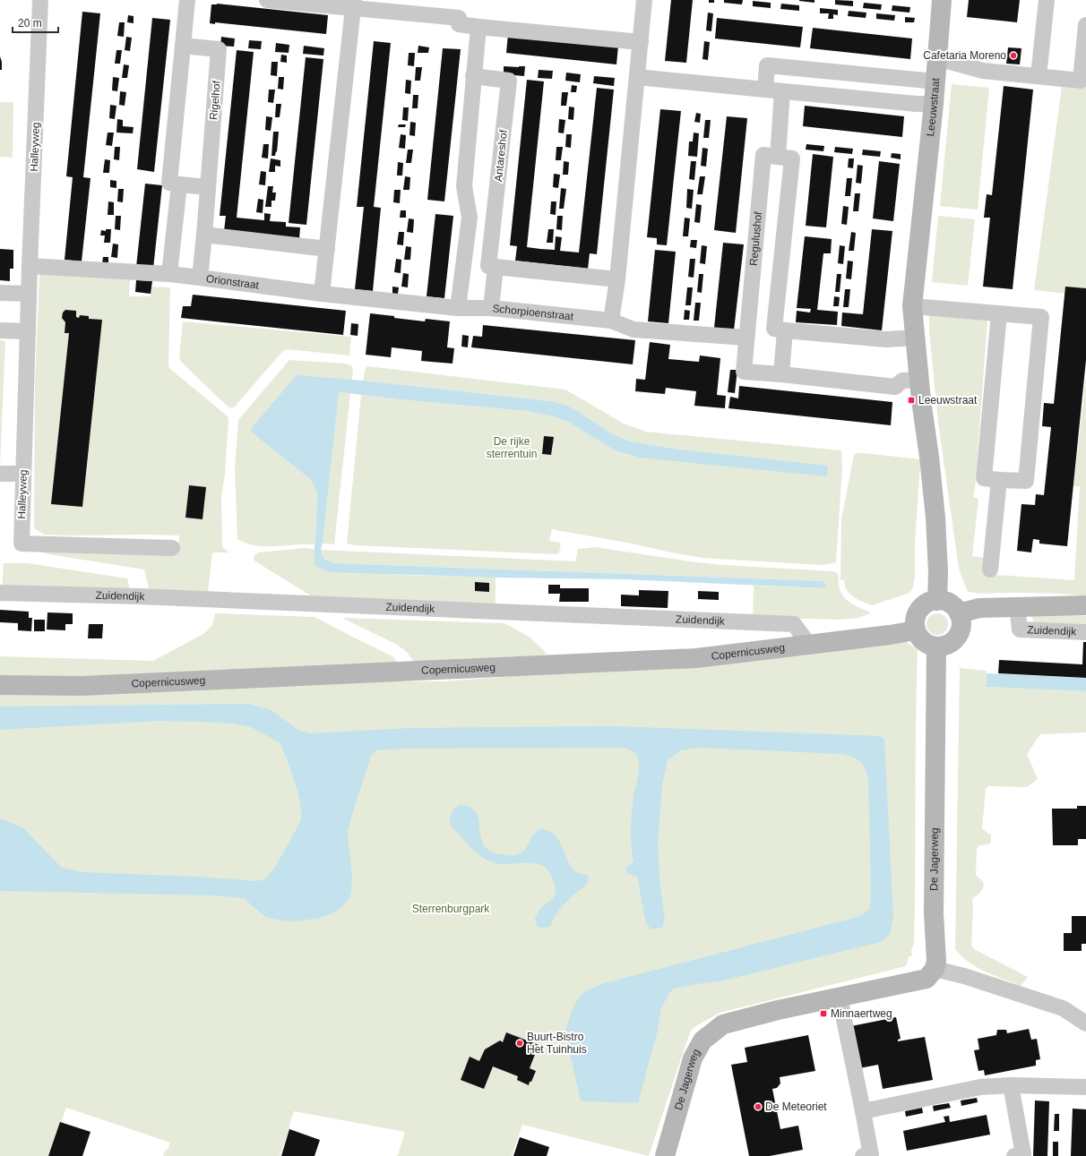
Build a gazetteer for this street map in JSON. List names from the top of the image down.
{
  "streets": {
    "street": [
      "Rigelhof",
      "Leeuwstraat",
      "Halleyweg",
      "Antareshof",
      "Regulushof",
      "Orionstraat",
      "Schorpioenstraat",
      "Zuidendijk",
      "Copernicusweg",
      "De Jagerweg"
    ]
  },
  "crossings": [
    ["Rigelhof", "Orionstraat"],
    ["Leeuwstraat", "Copernicusweg"],
    ["Leeuwstraat", "De Jagerweg"],
    ["Antareshof", "Schorpioenstraat"],
    ["Zuidendijk", "Copernicusweg"],
    ["Copernicusweg", "De Jagerweg"]
  ],
  "parks": ["De rijke sterrentuin", "Sterrenburgpark"],
  "places": {
    "other": ["Cafetaria Moreno", "Buurt-Bistro Het Tuinhuis", "De Meteoriet"],
    "transit": ["Leeuwstraat", "Minnaertweg"]
  },
  "scale_bar": "20 m"
}
